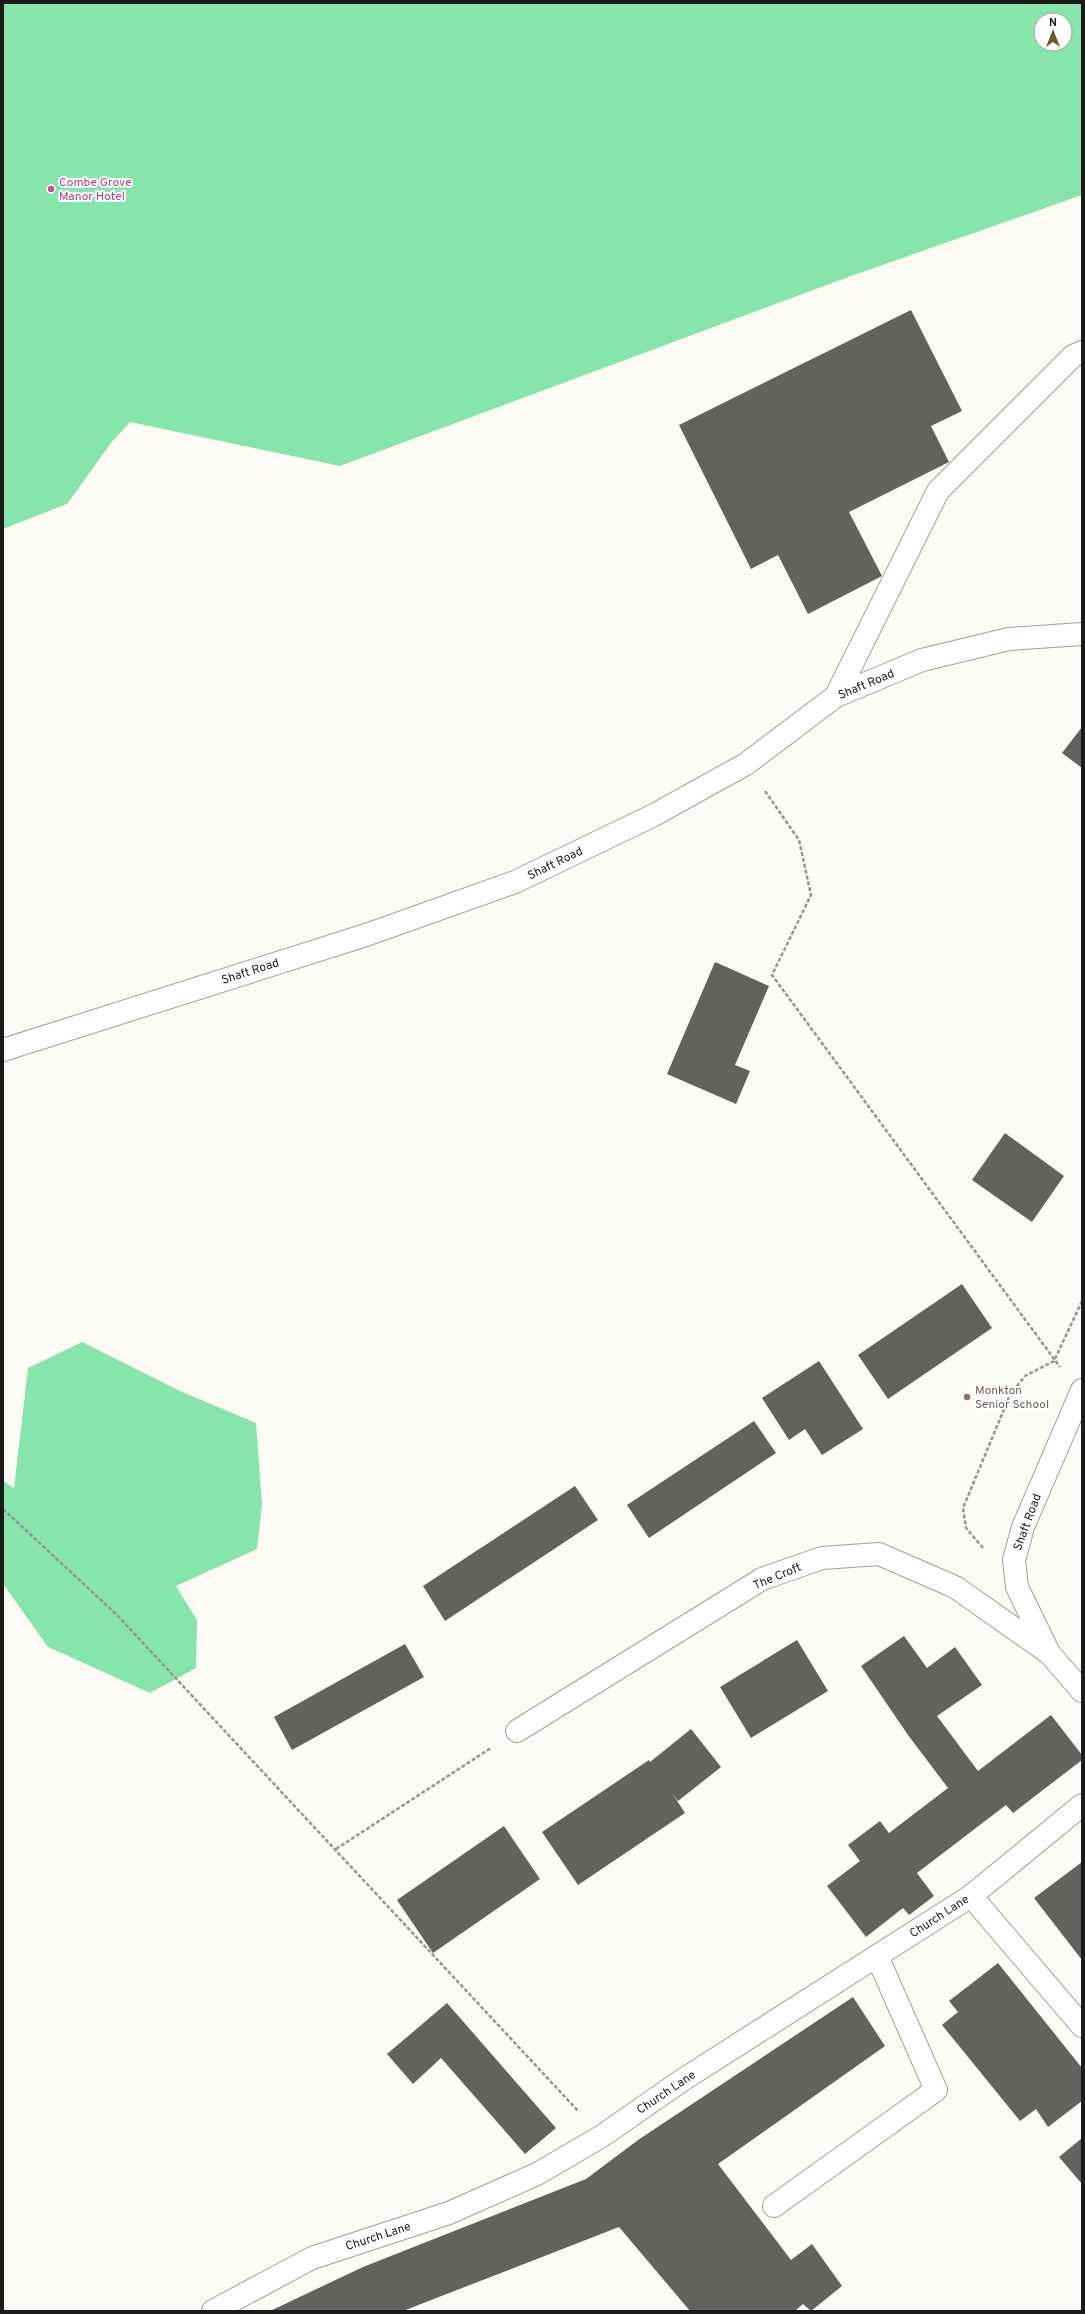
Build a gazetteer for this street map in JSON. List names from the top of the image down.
{
  "streets": {
    "street": ["Shaft Road", "The Croft", "Church Lane"]
  },
  "crossings": [
    ["Shaft Road", "The Croft"]
  ],
  "places": ["Combe Grove Manor Hotel", "Monkton Senior School"],
  "north": "top"
}
